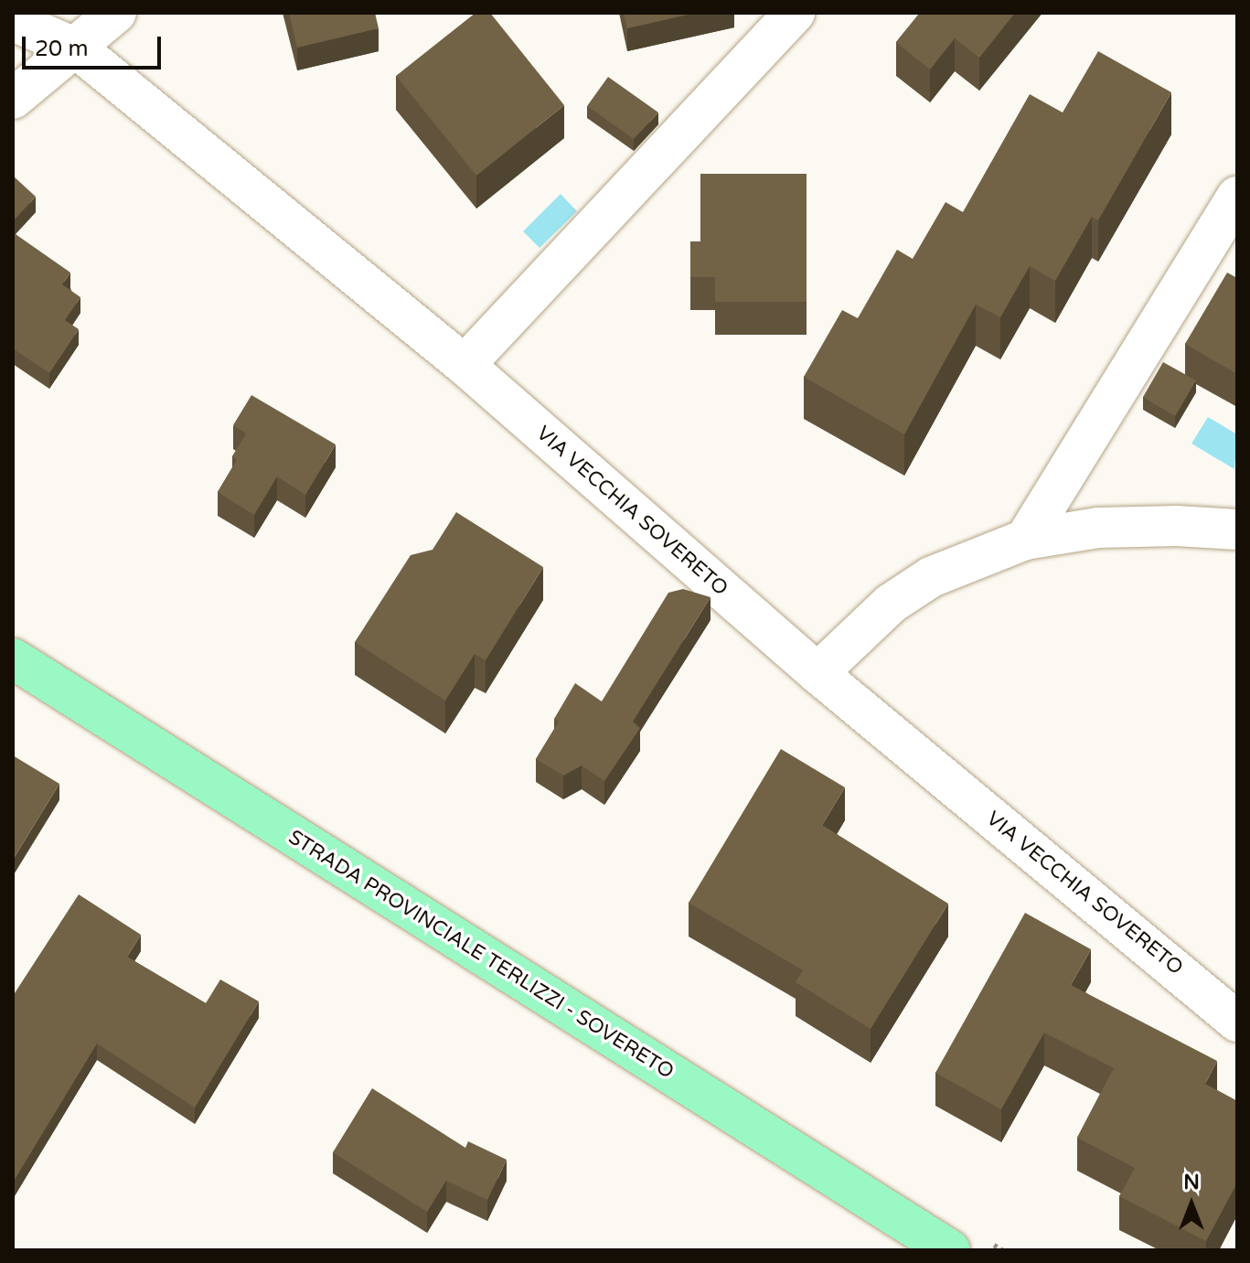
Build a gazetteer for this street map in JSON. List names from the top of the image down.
{
  "streets": {
    "main road": ["STRADA PROVINCIALE TERLIZZI - SOVERETO"],
    "street": ["VIA VECCHIA SOVERETO"]
  },
  "scale_bar": "20 m",
  "north": "top"
}
